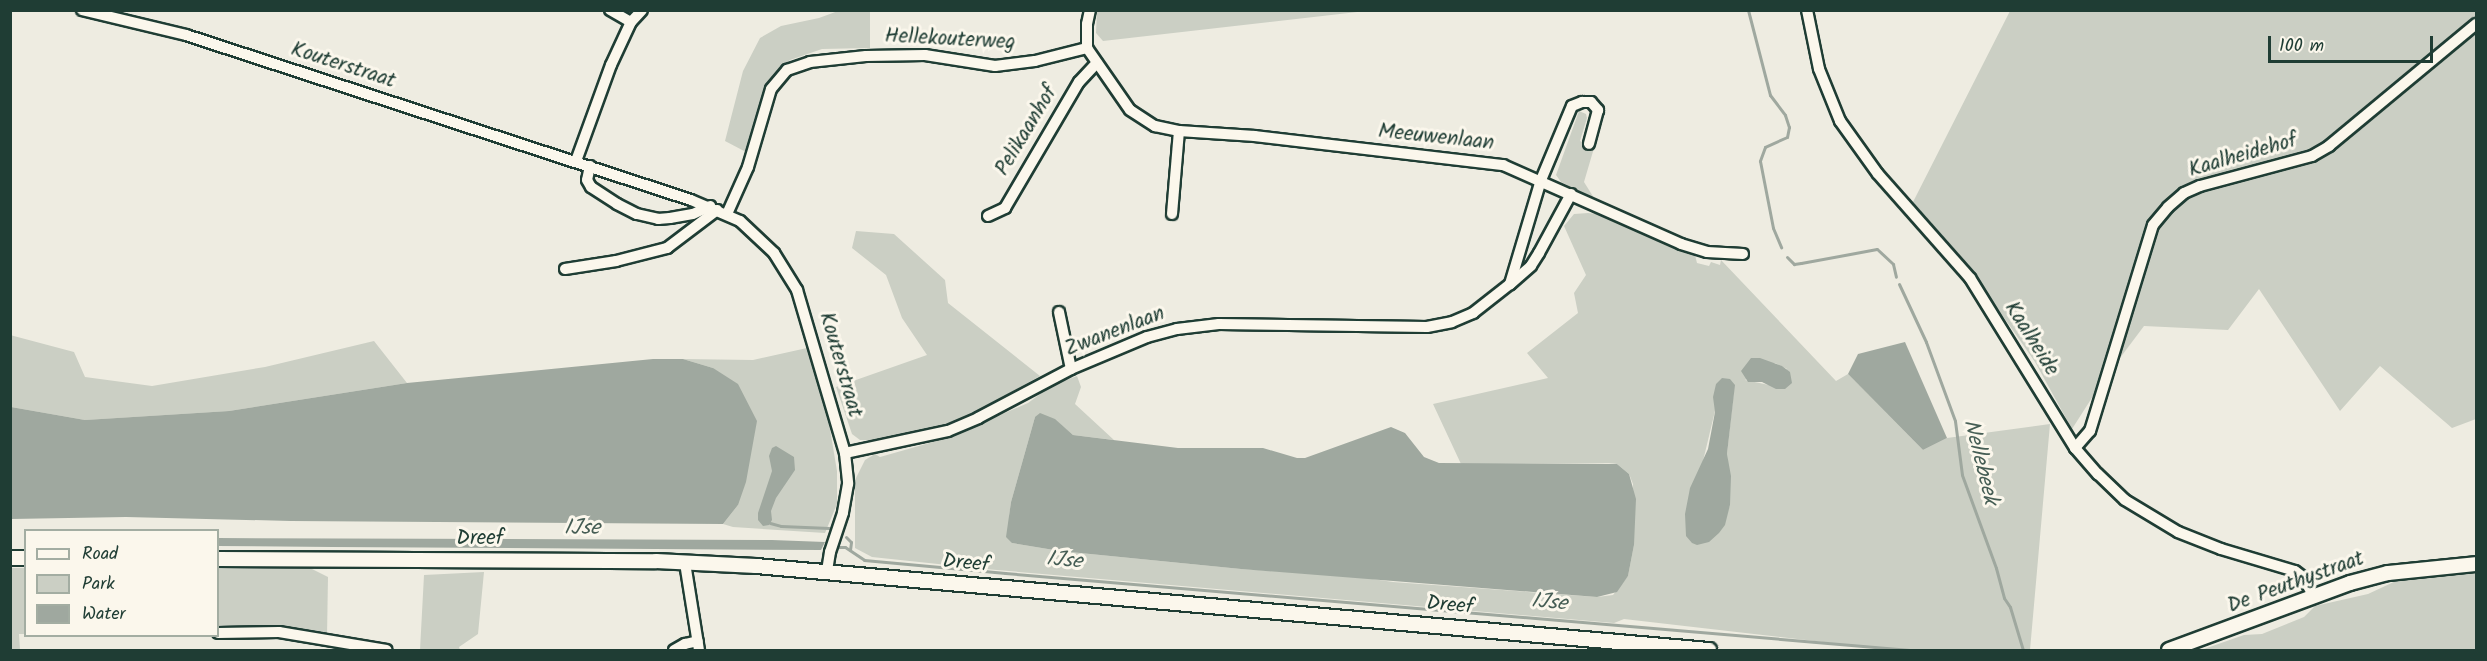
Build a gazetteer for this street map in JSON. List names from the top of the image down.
{
  "streets": {
    "main road": ["Dreef", "De Peuthystraat"],
    "street": [
      "Hellekouterweg",
      "Kouterstraat",
      "Pelikaanhof",
      "Meeuwenlaan",
      "Kaalheidehof",
      "Zwanenlaan",
      "Kaalheide"
    ]
  },
  "crossings": [
    ["Hellekouterweg", "Kouterstraat"],
    ["Hellekouterweg", "Meeuwenlaan"],
    ["Kouterstraat", "Zwanenlaan"],
    ["Kouterstraat", "Dreef"],
    ["Pelikaanhof", "Meeuwenlaan"],
    ["Meeuwenlaan", "Zwanenlaan"],
    ["Kaalheidehof", "Kaalheide"],
    ["Kaalheide", "De Peuthystraat"]
  ],
  "water": ["Nellebeek", "IJse"],
  "legend": ["Road", "Park", "Water"],
  "scale_bar": "100 m"
}
